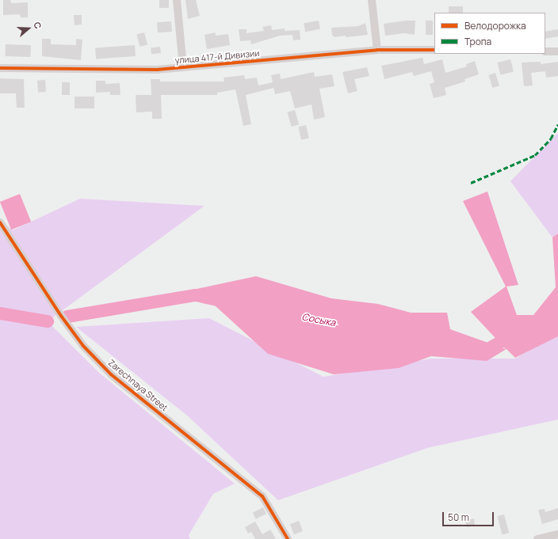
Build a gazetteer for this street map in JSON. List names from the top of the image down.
{
  "streets": {
    "street": ["улица 417-й Дивизии", "Zarechnaya Street"]
  },
  "water": ["Сосыка"],
  "legend": ["Велодорожка", "Тропа"],
  "scale_bar": "50 m",
  "north": "right"
}
